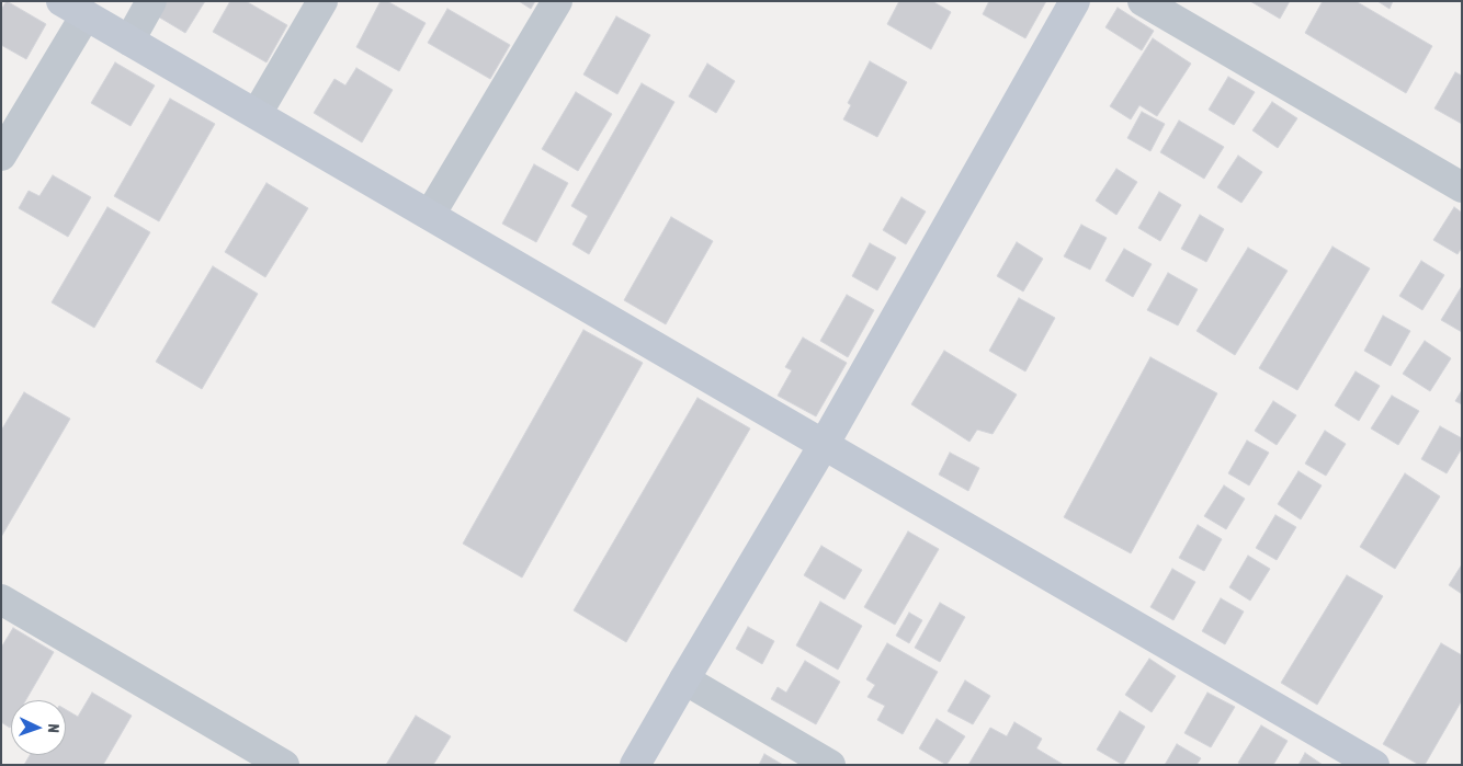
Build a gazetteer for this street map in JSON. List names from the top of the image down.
{
  "north": "right"
}
